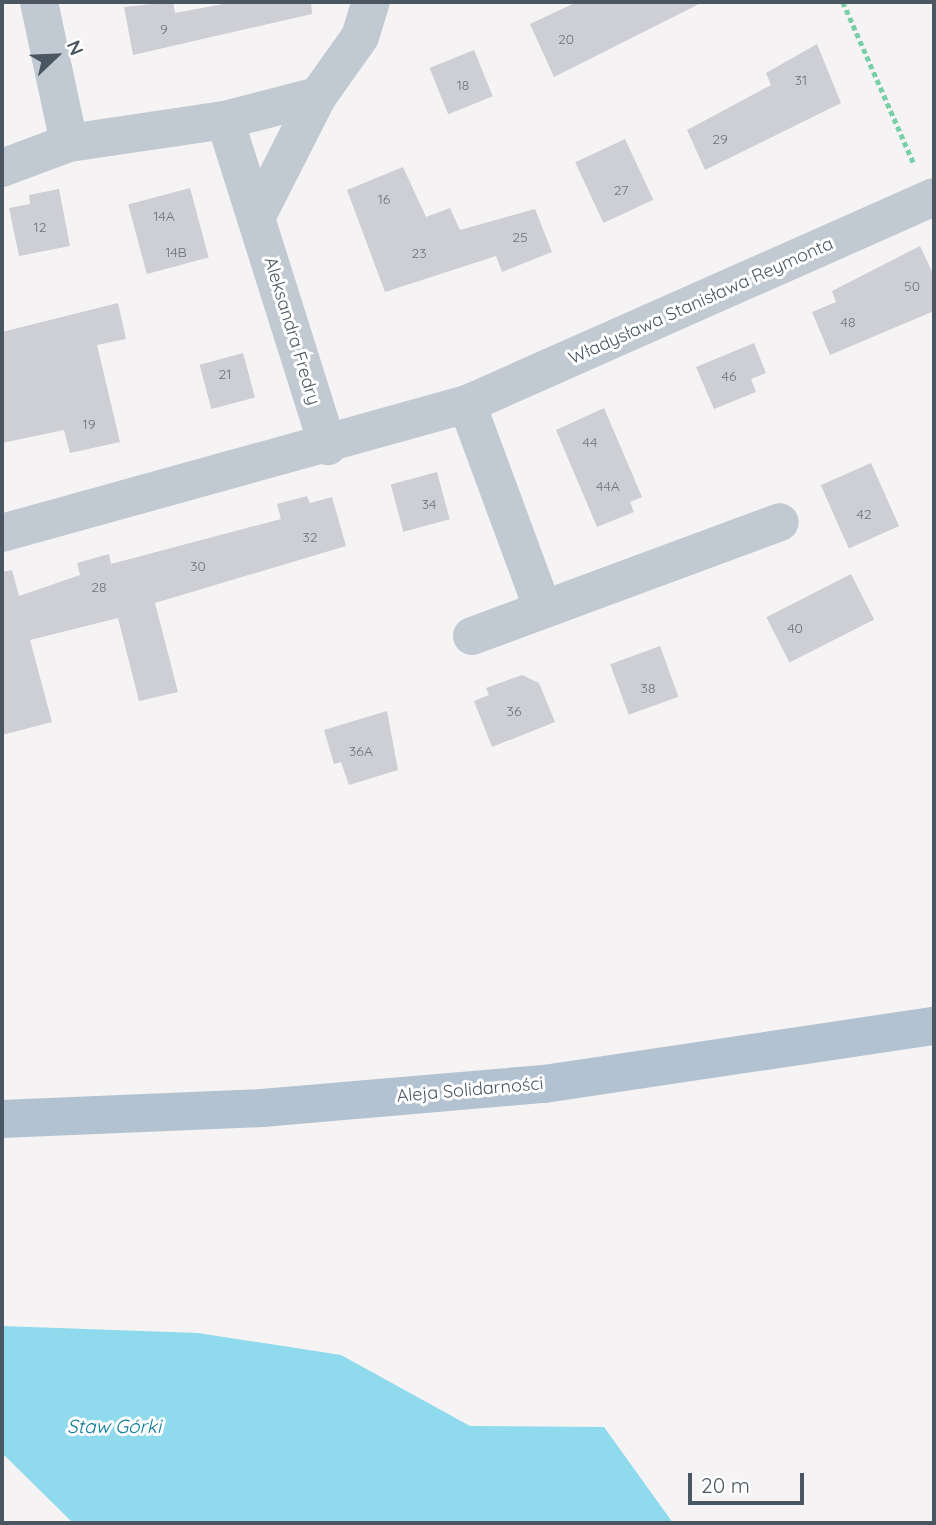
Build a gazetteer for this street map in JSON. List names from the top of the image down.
{
  "streets": {
    "main road": ["Aleja Solidarności"],
    "street": ["Władysława Stanisława Reymonta", "Aleksandra Fredry"]
  },
  "crossings": [
    ["Władysława Stanisława Reymonta", "Aleksandra Fredry"]
  ],
  "water": ["Staw Górki"],
  "house_numbers": [
    "9",
    "20",
    "31",
    "18",
    "29",
    "27",
    "16",
    "14A",
    "12",
    "25",
    "14B",
    "23",
    "50",
    "48",
    "21",
    "46",
    "19",
    "44",
    "44A",
    "34",
    "42",
    "32",
    "30",
    "28",
    "40",
    "38",
    "36",
    "36A"
  ],
  "scale_bar": "20 m",
  "north": "top right"
}
